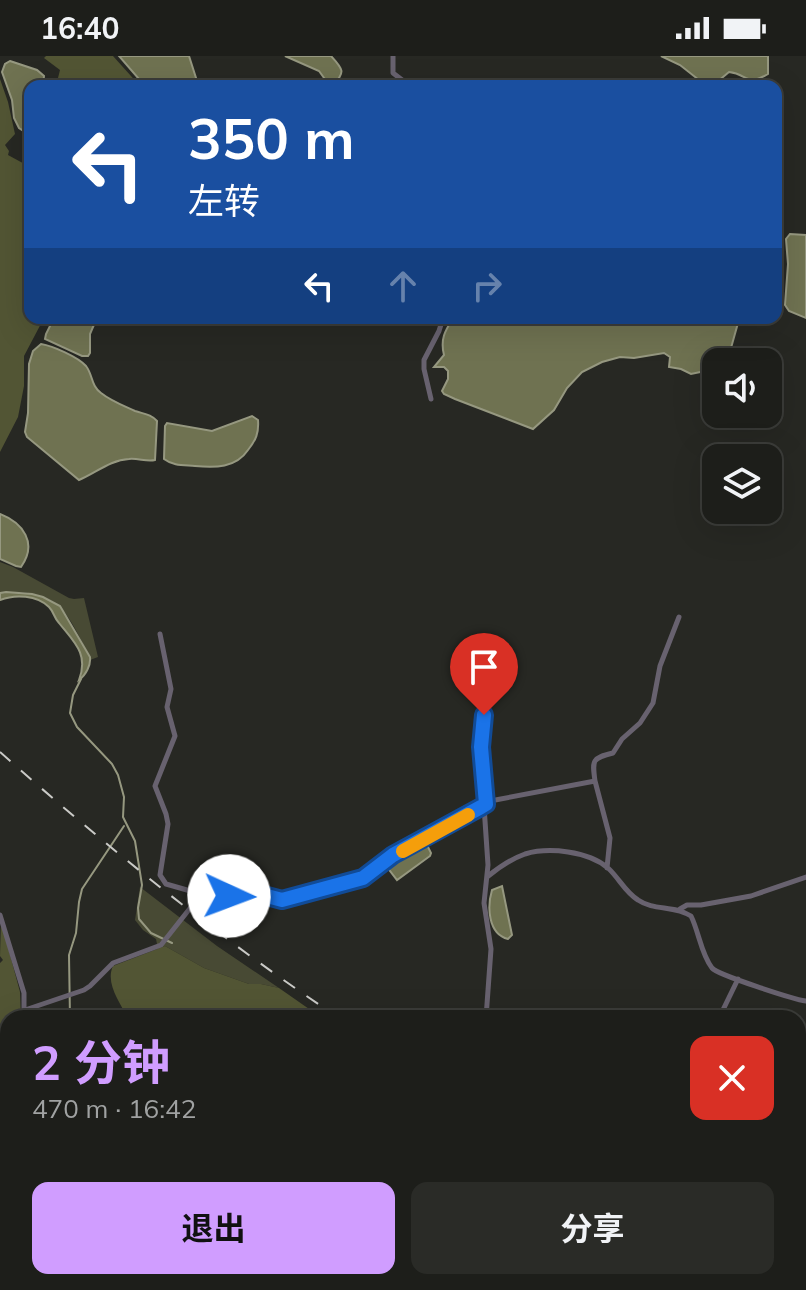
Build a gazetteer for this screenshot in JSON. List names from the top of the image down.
{
  "page": {
    "status": "16:40",
    "turn": ["350 m", "左转"],
    "heading": ["2 分钟", "470 m · 16:42"],
    "buttons": ["退出", "分享"]
  }
}
